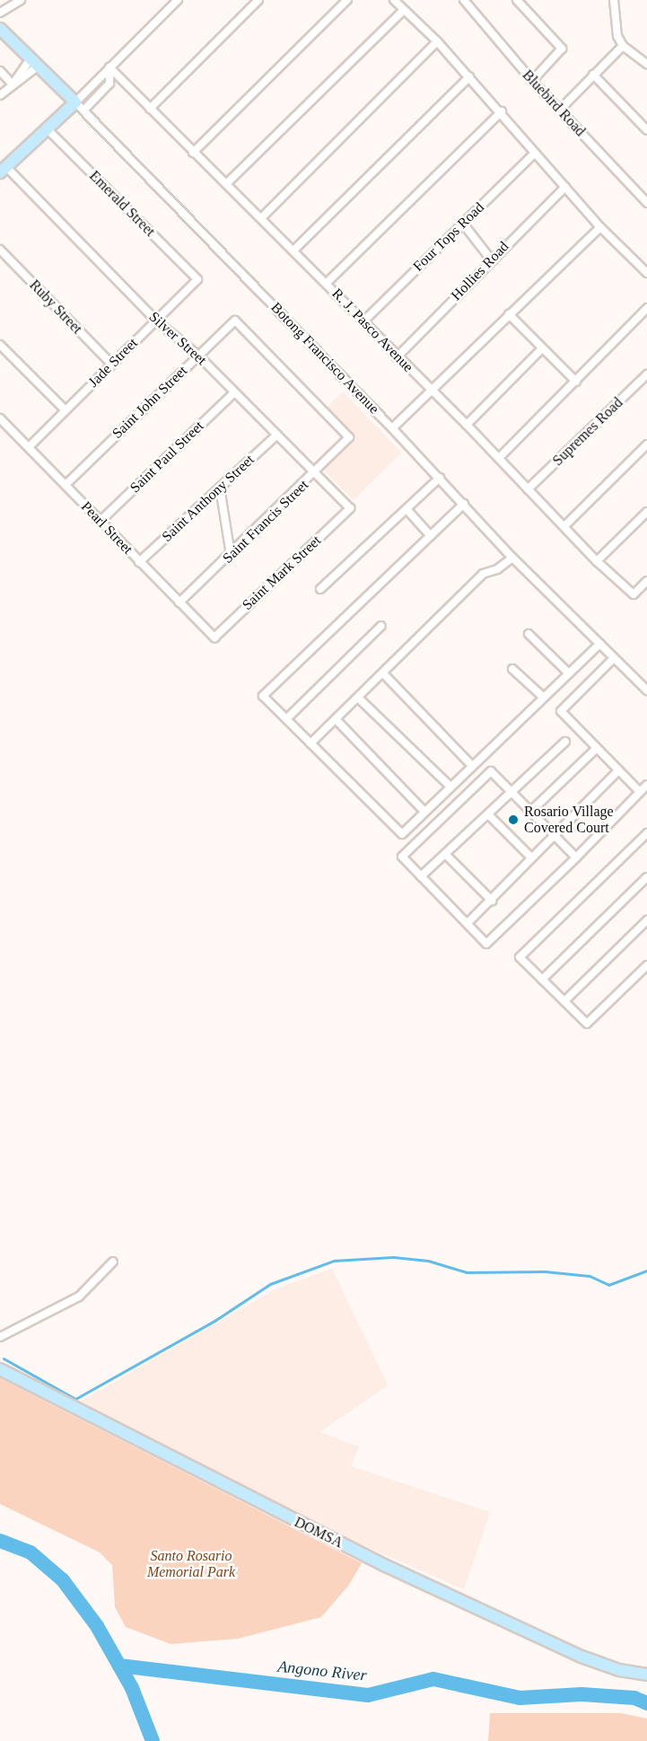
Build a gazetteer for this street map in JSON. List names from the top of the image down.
{
  "streets": {
    "main road": ["Botong Francisco Avenue", "DOMSA"],
    "street": [
      "Bluebird Road",
      "Emerald Street",
      "Four Tops Road",
      "Hollies Road",
      "Ruby Street",
      "R. J. Pasco Avenue",
      "Silver Street",
      "Jade Street",
      "Saint John Street",
      "Supremes Road",
      "Saint Paul Street",
      "Saint Anthony Street",
      "Saint Francis Street",
      "Pearl Street",
      "Saint Mark Street"
    ]
  },
  "crossings": [
    ["Emerald Street", "Jade Street"],
    ["Four Tops Road", "R. J. Pasco Avenue"],
    ["Hollies Road", "R. J. Pasco Avenue"],
    ["Ruby Street", "Jade Street"],
    ["R. J. Pasco Avenue", "Supremes Road"],
    ["Silver Street", "Jade Street"],
    ["Silver Street", "Saint John Street"],
    ["Silver Street", "Saint Paul Street"],
    ["Silver Street", "Saint Anthony Street"],
    ["Silver Street", "Saint Francis Street"],
    ["Silver Street", "Saint Mark Street"],
    ["Jade Street", "Pearl Street"],
    ["Saint John Street", "Saint Francis Street"],
    ["Saint John Street", "Pearl Street"],
    ["Saint Paul Street", "Pearl Street"],
    ["Saint Anthony Street", "Pearl Street"],
    ["Saint Francis Street", "Pearl Street"],
    ["Pearl Street", "Saint Mark Street"]
  ],
  "water": ["Angono River"],
  "parks": ["Santo Rosario Memorial Park"],
  "places": ["Rosario Village Covered Court"]
}
